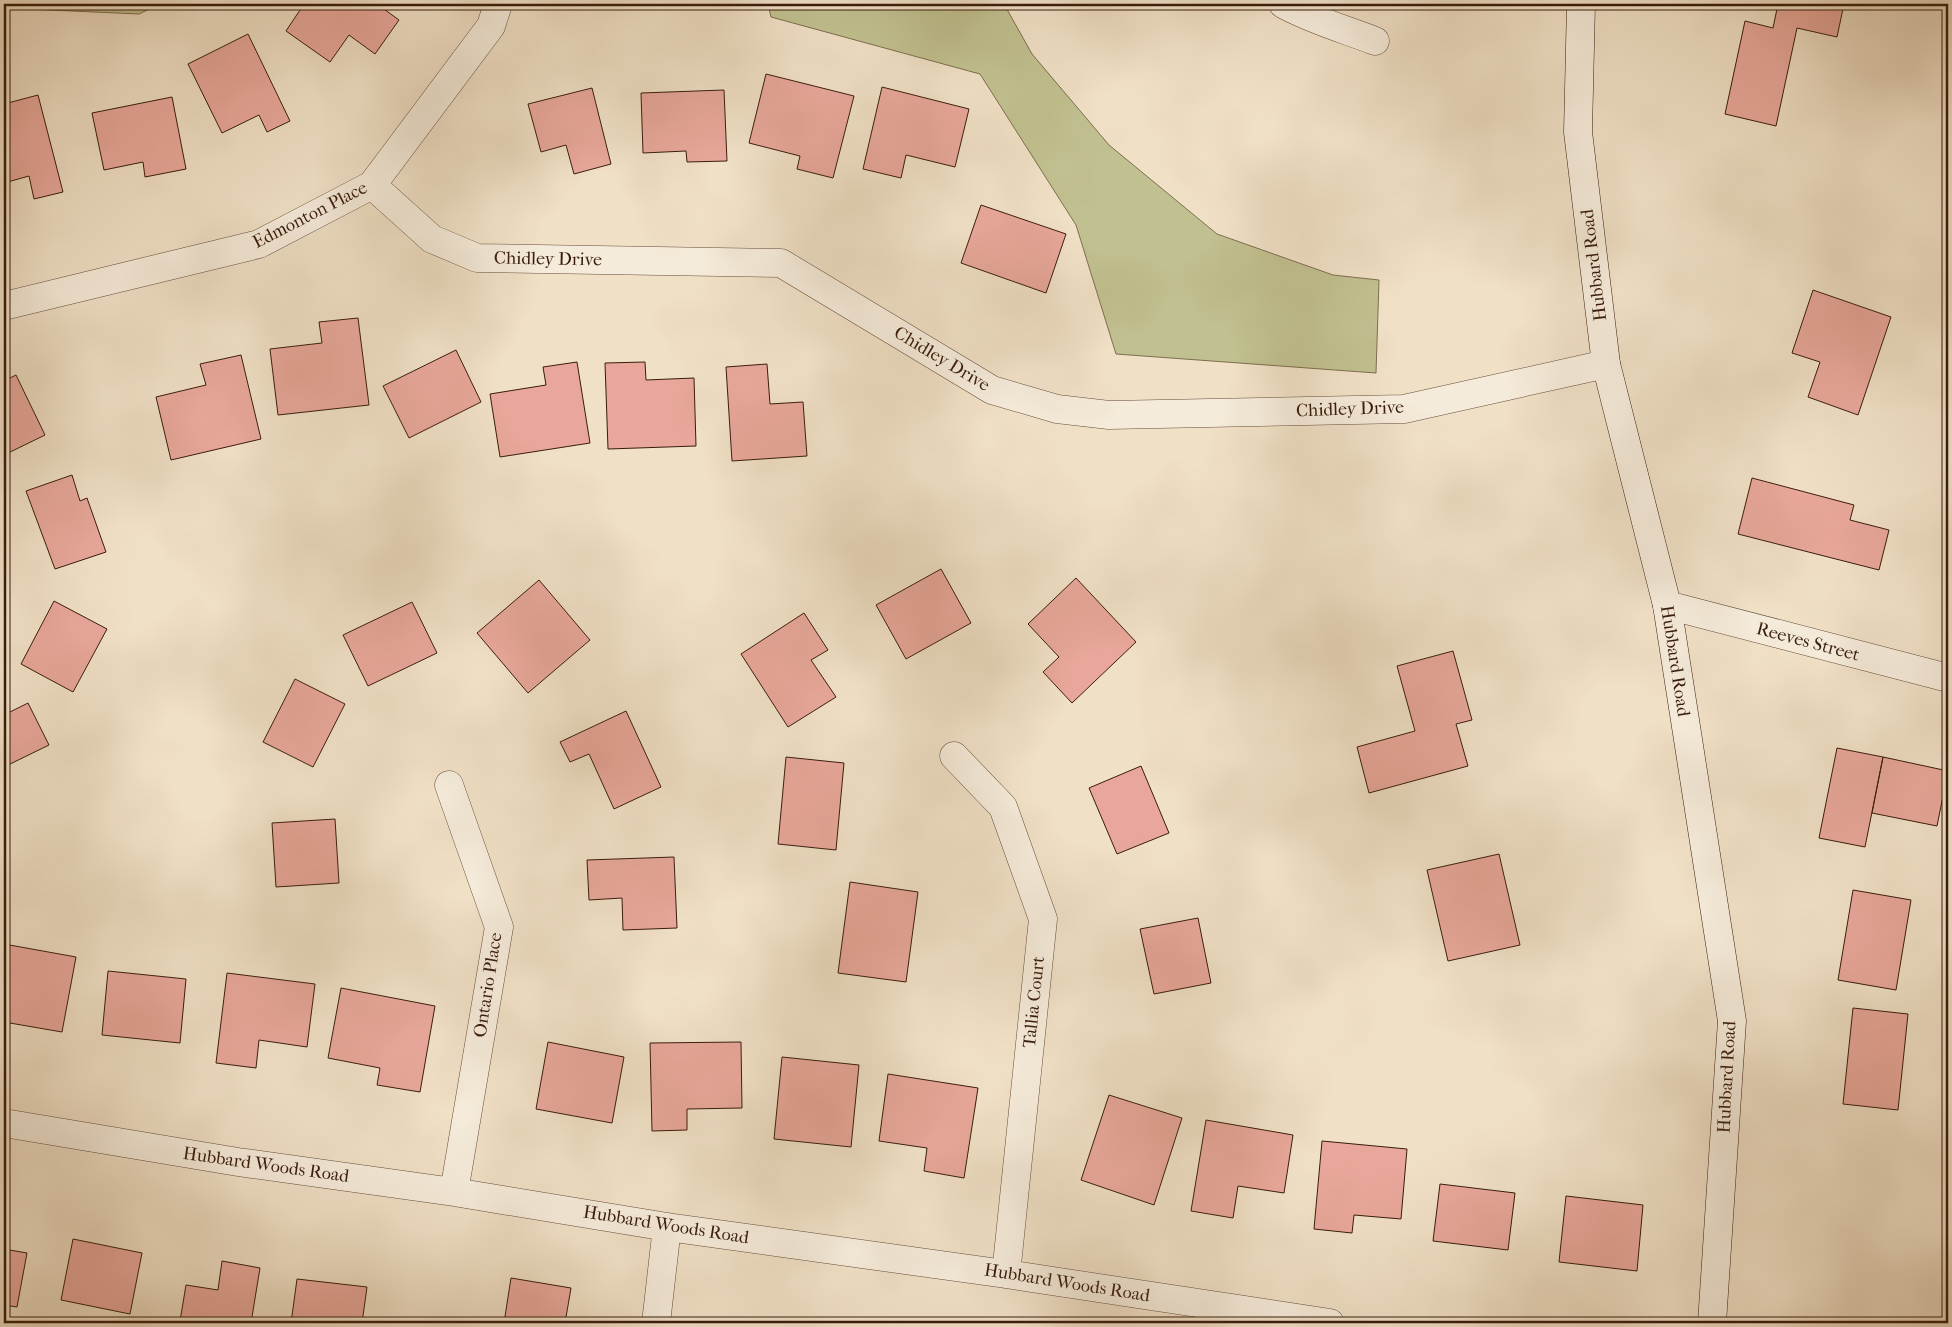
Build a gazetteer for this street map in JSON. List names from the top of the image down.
{
  "streets": {
    "street": [
      "Edmonton Place",
      "Chidley Drive",
      "Hubbard Road",
      "Reeves Street",
      "Ontario Place",
      "Tallia Court",
      "Hubbard Woods Road"
    ]
  },
  "crossings": [
    ["Edmonton Place", "Chidley Drive"],
    ["Chidley Drive", "Hubbard Road"],
    ["Hubbard Road", "Reeves Street"],
    ["Ontario Place", "Hubbard Woods Road"],
    ["Tallia Court", "Hubbard Woods Road"]
  ]
}
